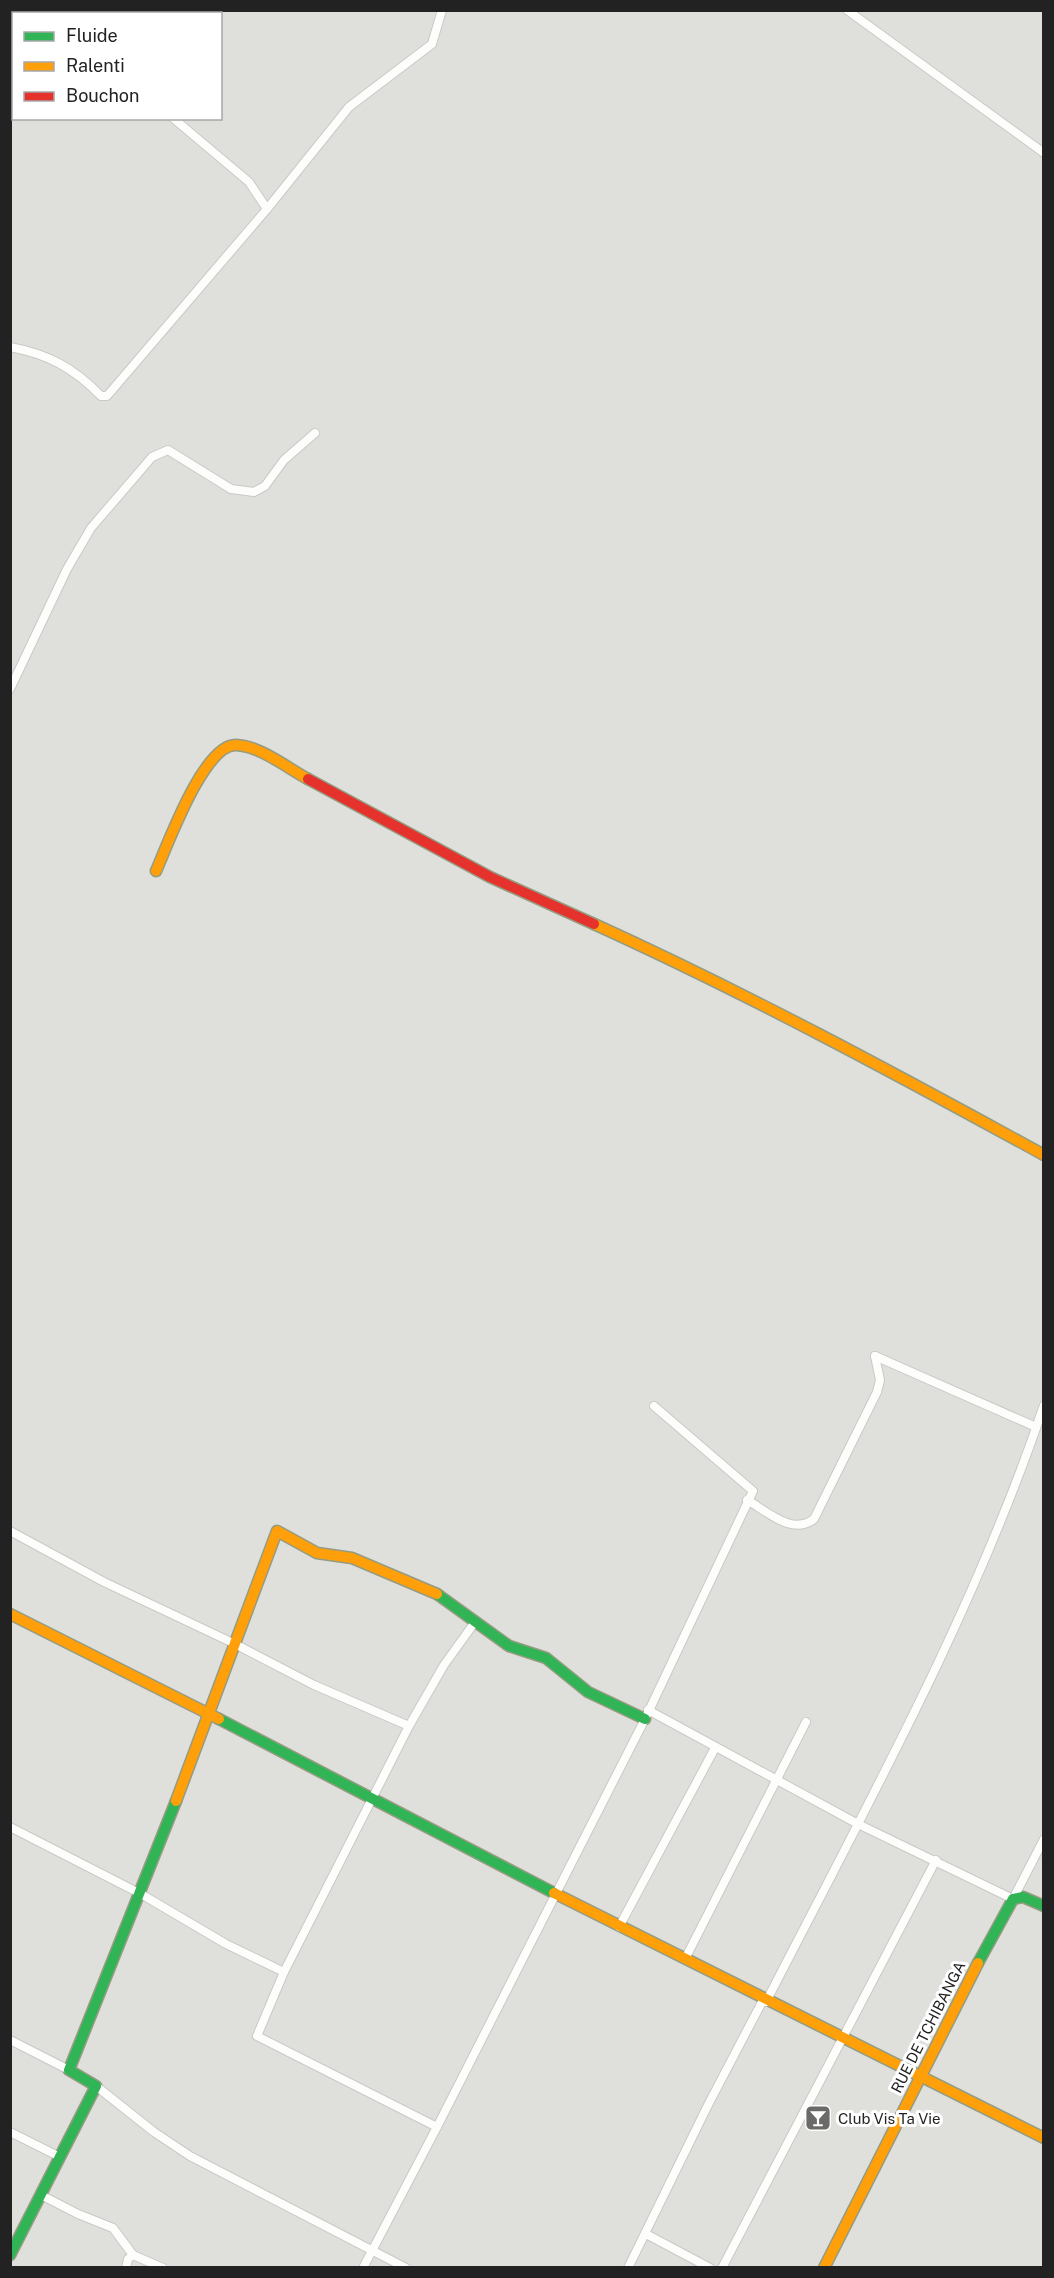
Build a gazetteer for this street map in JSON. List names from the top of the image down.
{
  "streets": {
    "street": ["RUE DE TCHIBANGA"]
  },
  "places": {
    "bar": ["Club Vis Ta Vie"]
  },
  "legend": ["Fluide", "Ralenti", "Bouchon"]
}
